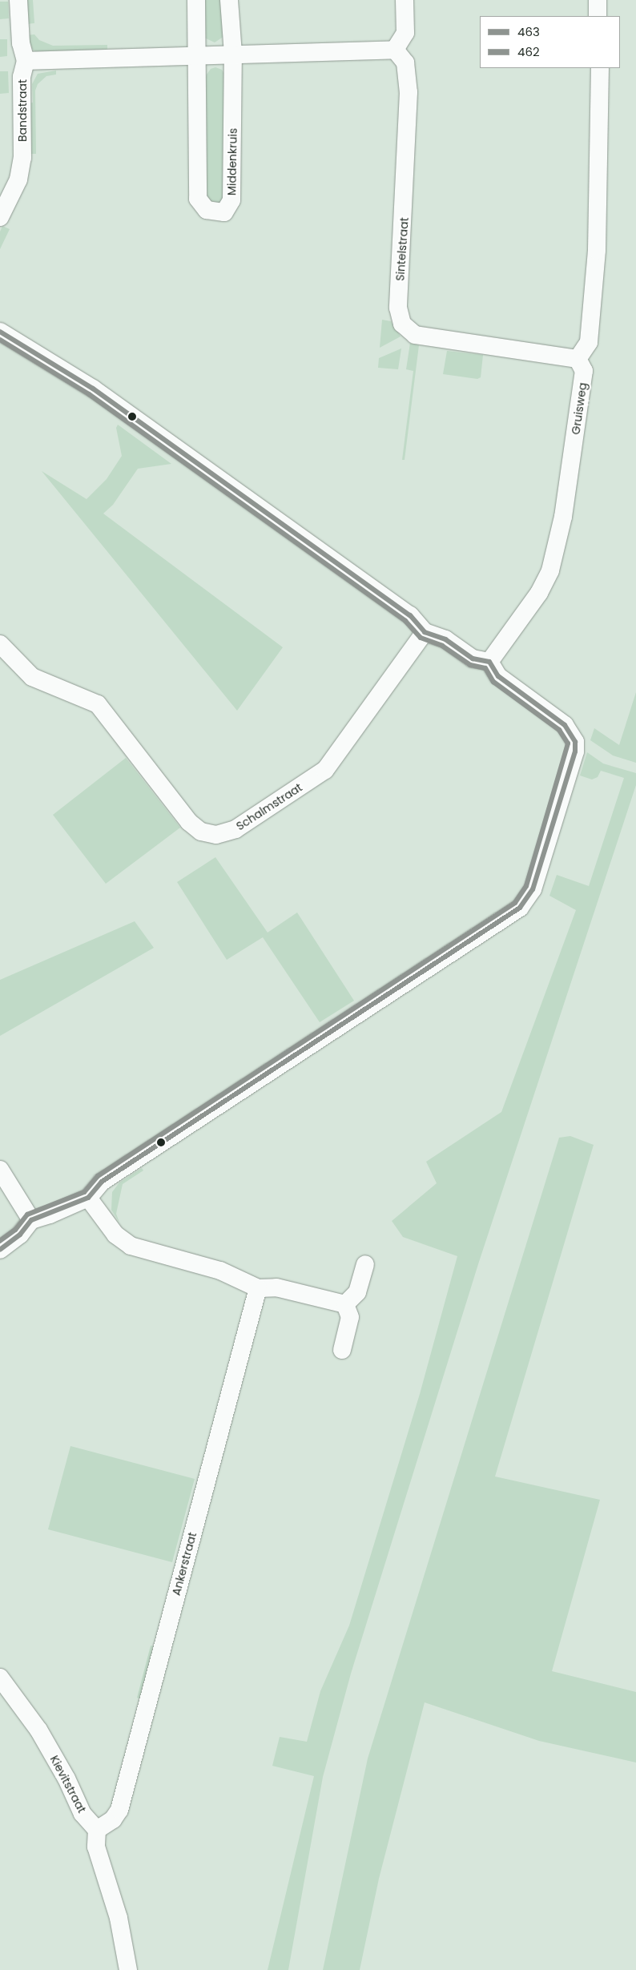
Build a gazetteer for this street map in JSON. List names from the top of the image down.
{
  "streets": {
    "street": [
      "Bandstraat",
      "Middenkruis",
      "Sintelstraat",
      "Gruisweg",
      "Schalmstraat",
      "Ankerstraat",
      "Kievitstraat"
    ]
  },
  "crossings": [
    ["Sintelstraat", "Gruisweg"],
    ["Ankerstraat", "Kievitstraat"]
  ],
  "lines": ["transit line 463", "transit line 462"],
  "legend": ["463", "462"]
}
